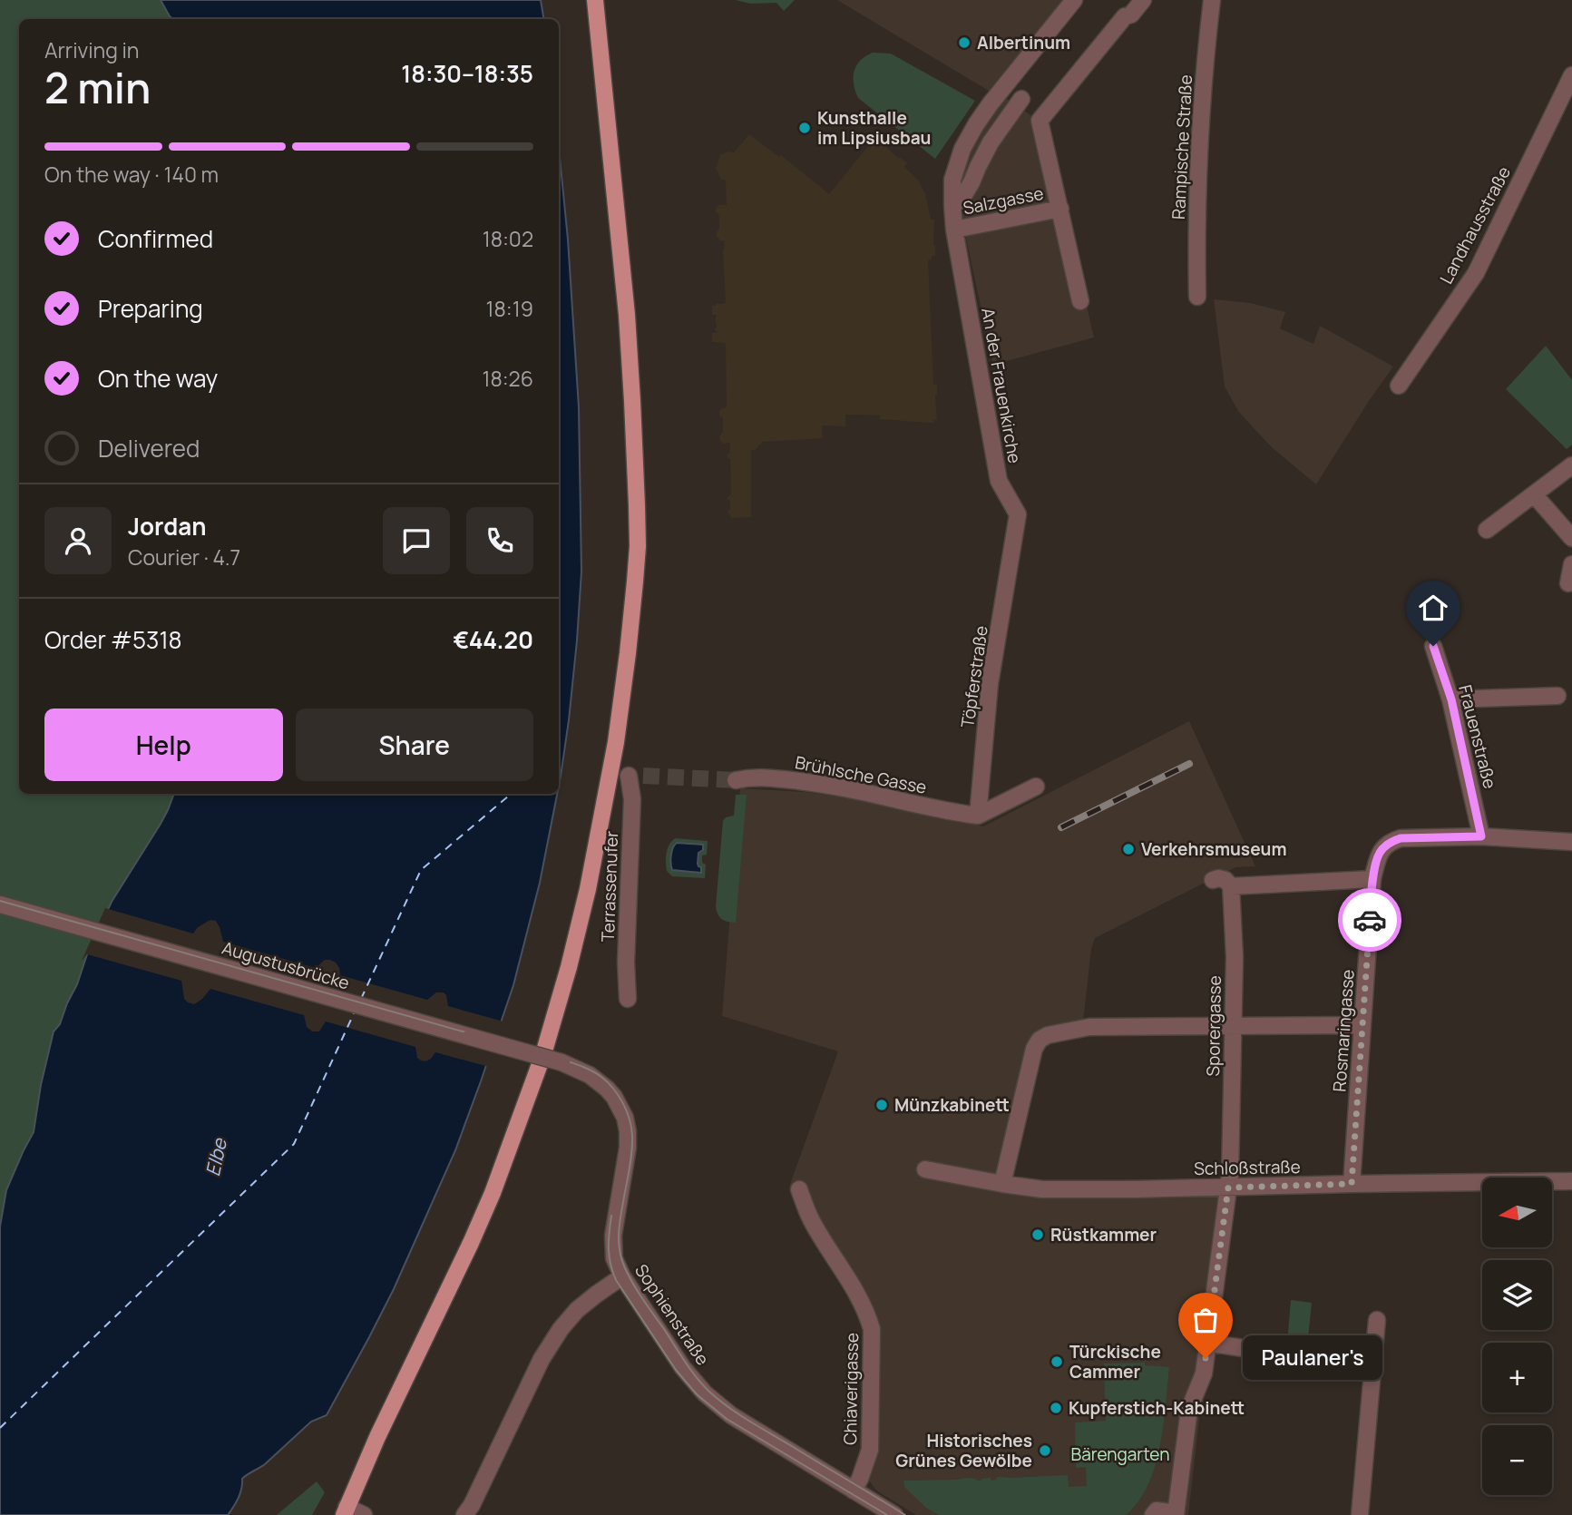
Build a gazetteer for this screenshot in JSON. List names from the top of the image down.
{
  "streets": {
    "street": [
      "Rampische Straße",
      "Salzgasse",
      "Landhausstraße",
      "An der Frauenkirche",
      "Töpferstraße",
      "Frauenstraße",
      "Brühlsche Gasse",
      "Terrassenufer",
      "Augustusbrücke",
      "Sporergasse",
      "Rosmaringasse",
      "Schloßstraße",
      "Sophienstraße",
      "Chiaverigasse"
    ]
  },
  "crossings": [
    ["Salzgasse", "An der Frauenkirche"],
    ["An der Frauenkirche", "Töpferstraße"],
    ["Töpferstraße", "Brühlsche Gasse"],
    ["Frauenstraße", "Rosmaringasse"],
    ["Augustusbrücke", "Sophienstraße"],
    ["Sporergasse", "Schloßstraße"],
    ["Rosmaringasse", "Schloßstraße"],
    ["Sophienstraße", "Chiaverigasse"]
  ],
  "water": ["Elbe"],
  "parks": ["Bärengarten"],
  "places": [
    "Albertinum",
    "Kunsthalle im Lipsiusbau",
    "Verkehrsmuseum",
    "Münzkabinett",
    "Rüstkammer",
    "Paulaner's",
    "Türckische Cammer",
    "Kupferstich-Kabinett",
    "Historisches Grünes Gewölbe"
  ],
  "north": "left",
  "page": {
    "heading": ["2 min", "Arriving in", "18:30–18:35"],
    "panel": [
      "Jordan",
      "Courier · 4.7",
      "Order #5318",
      "€44.20"
    ],
    "bar": "On the way · 140 m",
    "list": [
      ["Confirmed", "18:02"],
      ["Preparing", "18:19"],
      ["On the way", "18:26"],
      "Delivered"
    ],
    "buttons": ["Help", "Share"],
    "map_buttons": ["+", "−"],
    "bubble": "Paulaner's"
  }
}
